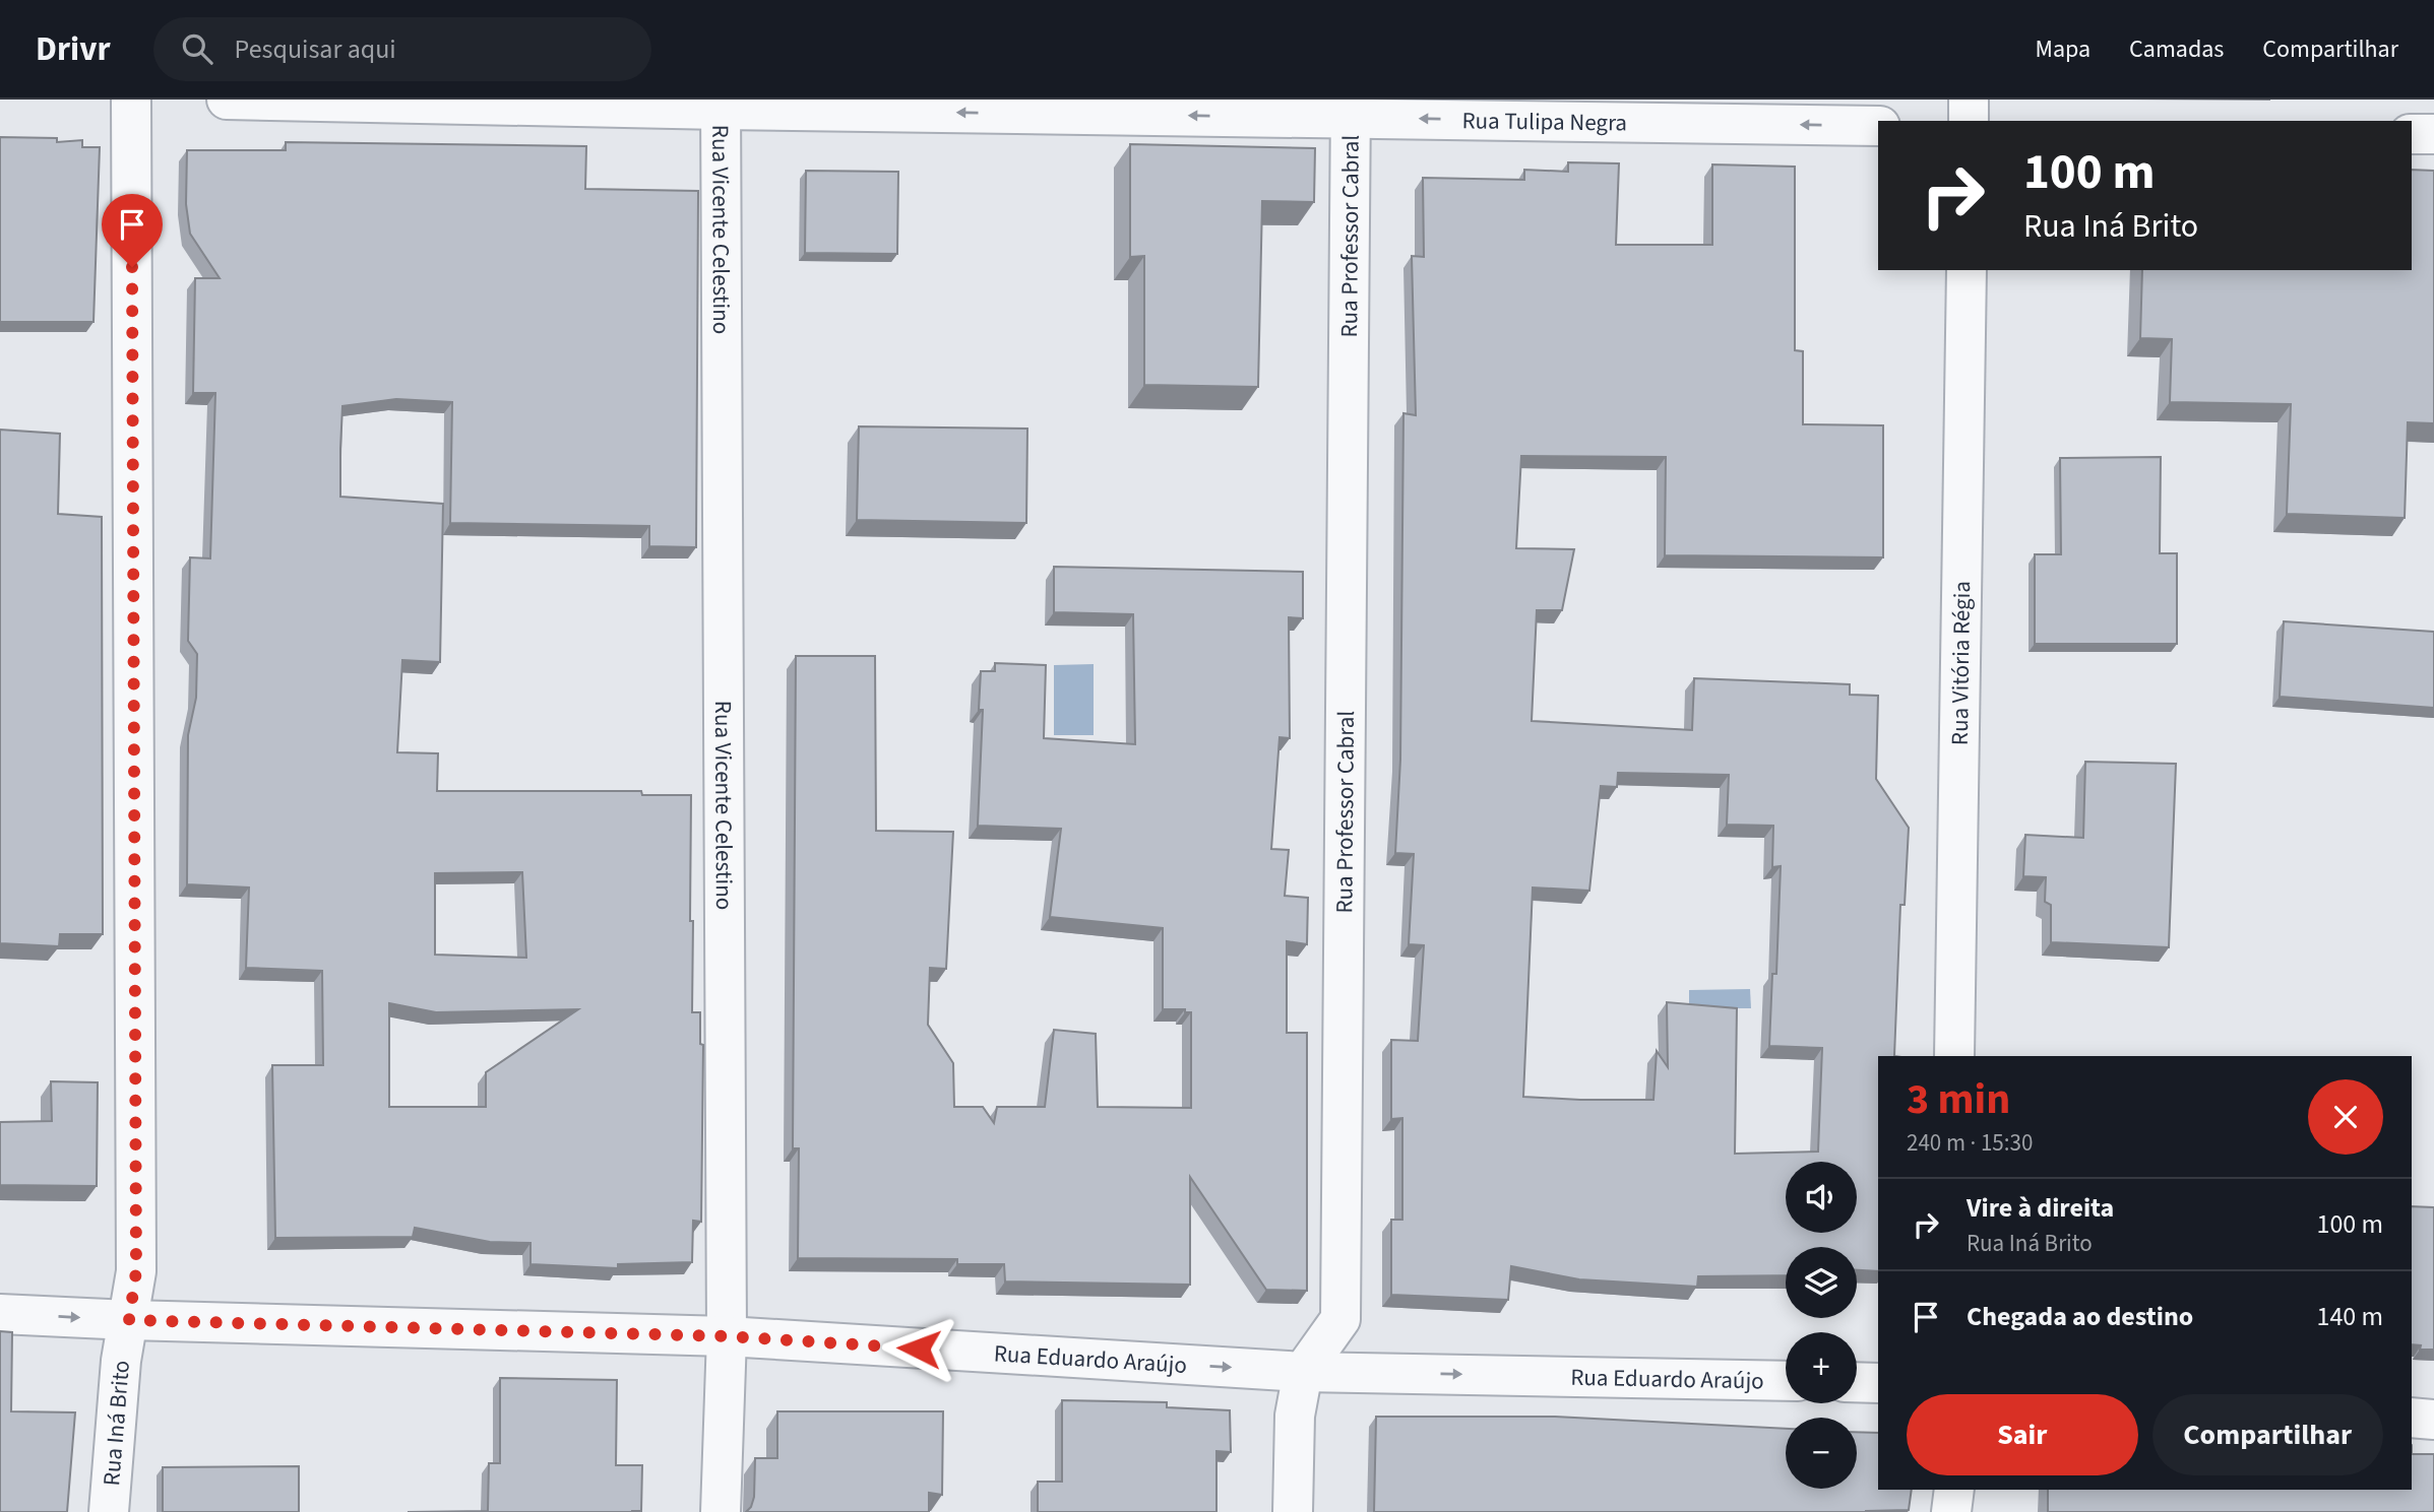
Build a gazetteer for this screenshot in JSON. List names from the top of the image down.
{
  "streets": {
    "street": [
      "Rua Tulipa Negra",
      "Rua Vicente Celestino",
      "Rua Professor Cabral",
      "Rua Vitória Régia",
      "Rua Eduardo Araújo",
      "Rua Iná Brito"
    ]
  },
  "crossings": [
    ["Rua Tulipa Negra", "Rua Vicente Celestino"],
    ["Rua Tulipa Negra", "Rua Professor Cabral"],
    ["Rua Vicente Celestino", "Rua Eduardo Araújo"],
    ["Rua Professor Cabral", "Rua Eduardo Araújo"],
    ["Rua Eduardo Araújo", "Rua Iná Brito"]
  ],
  "one_way": ["Rua Tulipa Negra", "Rua Eduardo Araújo"],
  "page": {
    "header": "Drivr",
    "search": "Pesquisar aqui",
    "nav": ["Mapa", "Camadas", "Compartilhar"],
    "turn": ["100 m", "Rua Iná Brito"],
    "heading": ["3 min", "240 m · 15:30"],
    "map_buttons": ["+", "−"],
    "list": [
      {
        "name": "Vire à direita",
        "note": "Rua Iná Brito",
        "value": "100 m"
      },
      {
        "name": "Chegada ao destino",
        "value": "140 m"
      }
    ],
    "buttons": ["Sair", "Compartilhar"]
  }
}
